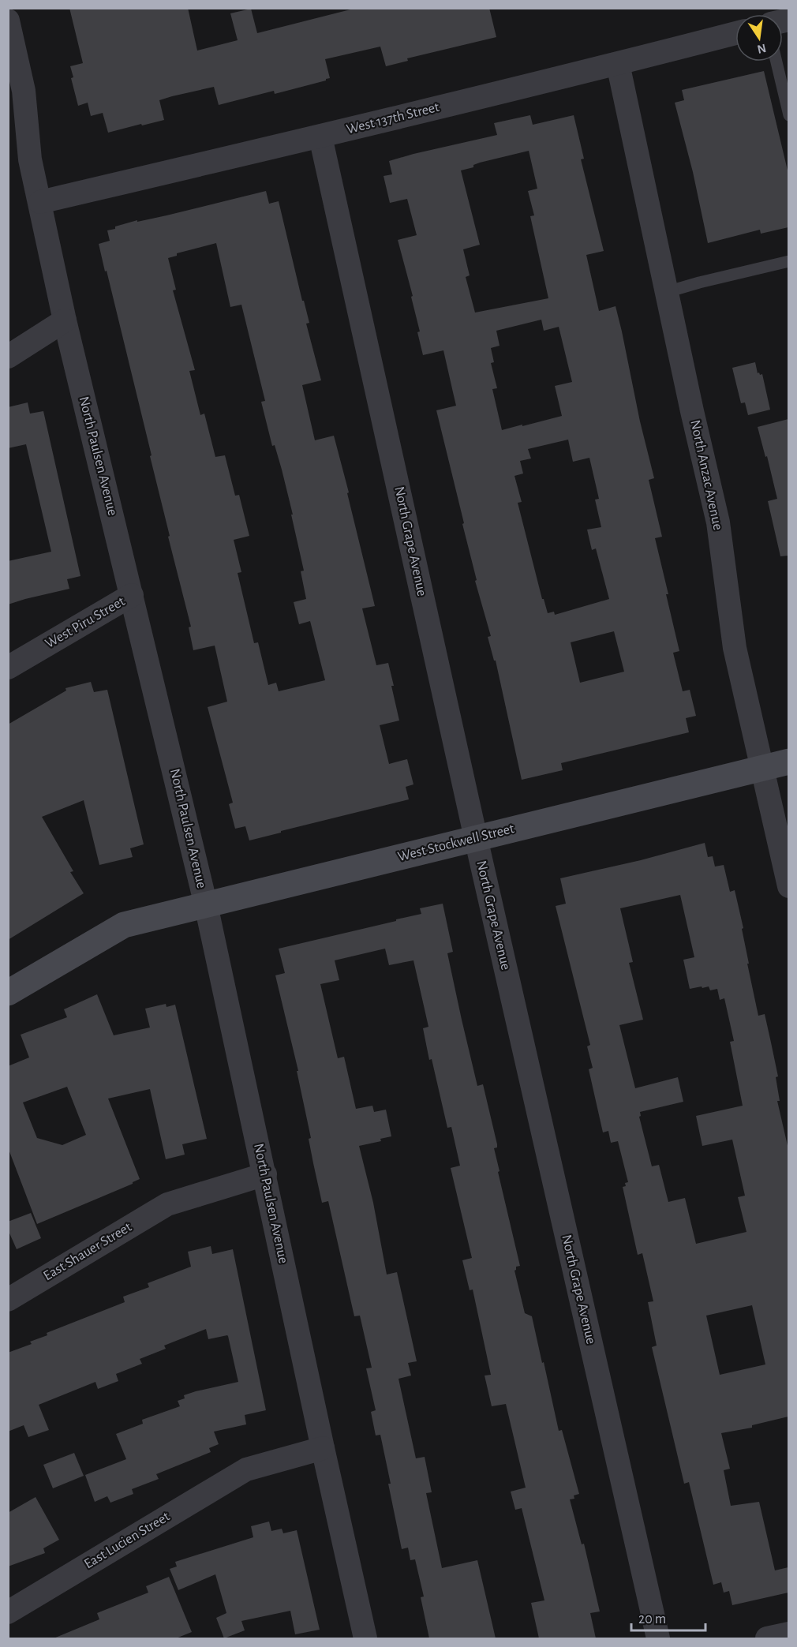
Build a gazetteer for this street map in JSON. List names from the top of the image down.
{
  "streets": {
    "street": [
      "West 137th Street",
      "North Paulsen Avenue",
      "North Anzac Avenue",
      "North Grape Avenue",
      "West Piru Street",
      "West Stockwell Street",
      "East Shauer Street",
      "East Lucien Street"
    ]
  },
  "crossings": [
    ["West 137th Street", "North Paulsen Avenue"],
    ["West 137th Street", "North Anzac Avenue"],
    ["West 137th Street", "North Grape Avenue"],
    ["North Paulsen Avenue", "West Piru Street"],
    ["North Paulsen Avenue", "West Stockwell Street"],
    ["North Paulsen Avenue", "East Shauer Street"],
    ["North Paulsen Avenue", "East Lucien Street"],
    ["North Anzac Avenue", "West Stockwell Street"],
    ["North Grape Avenue", "West Stockwell Street"]
  ],
  "scale_bar": "20 m",
  "north": "bottom"
}
